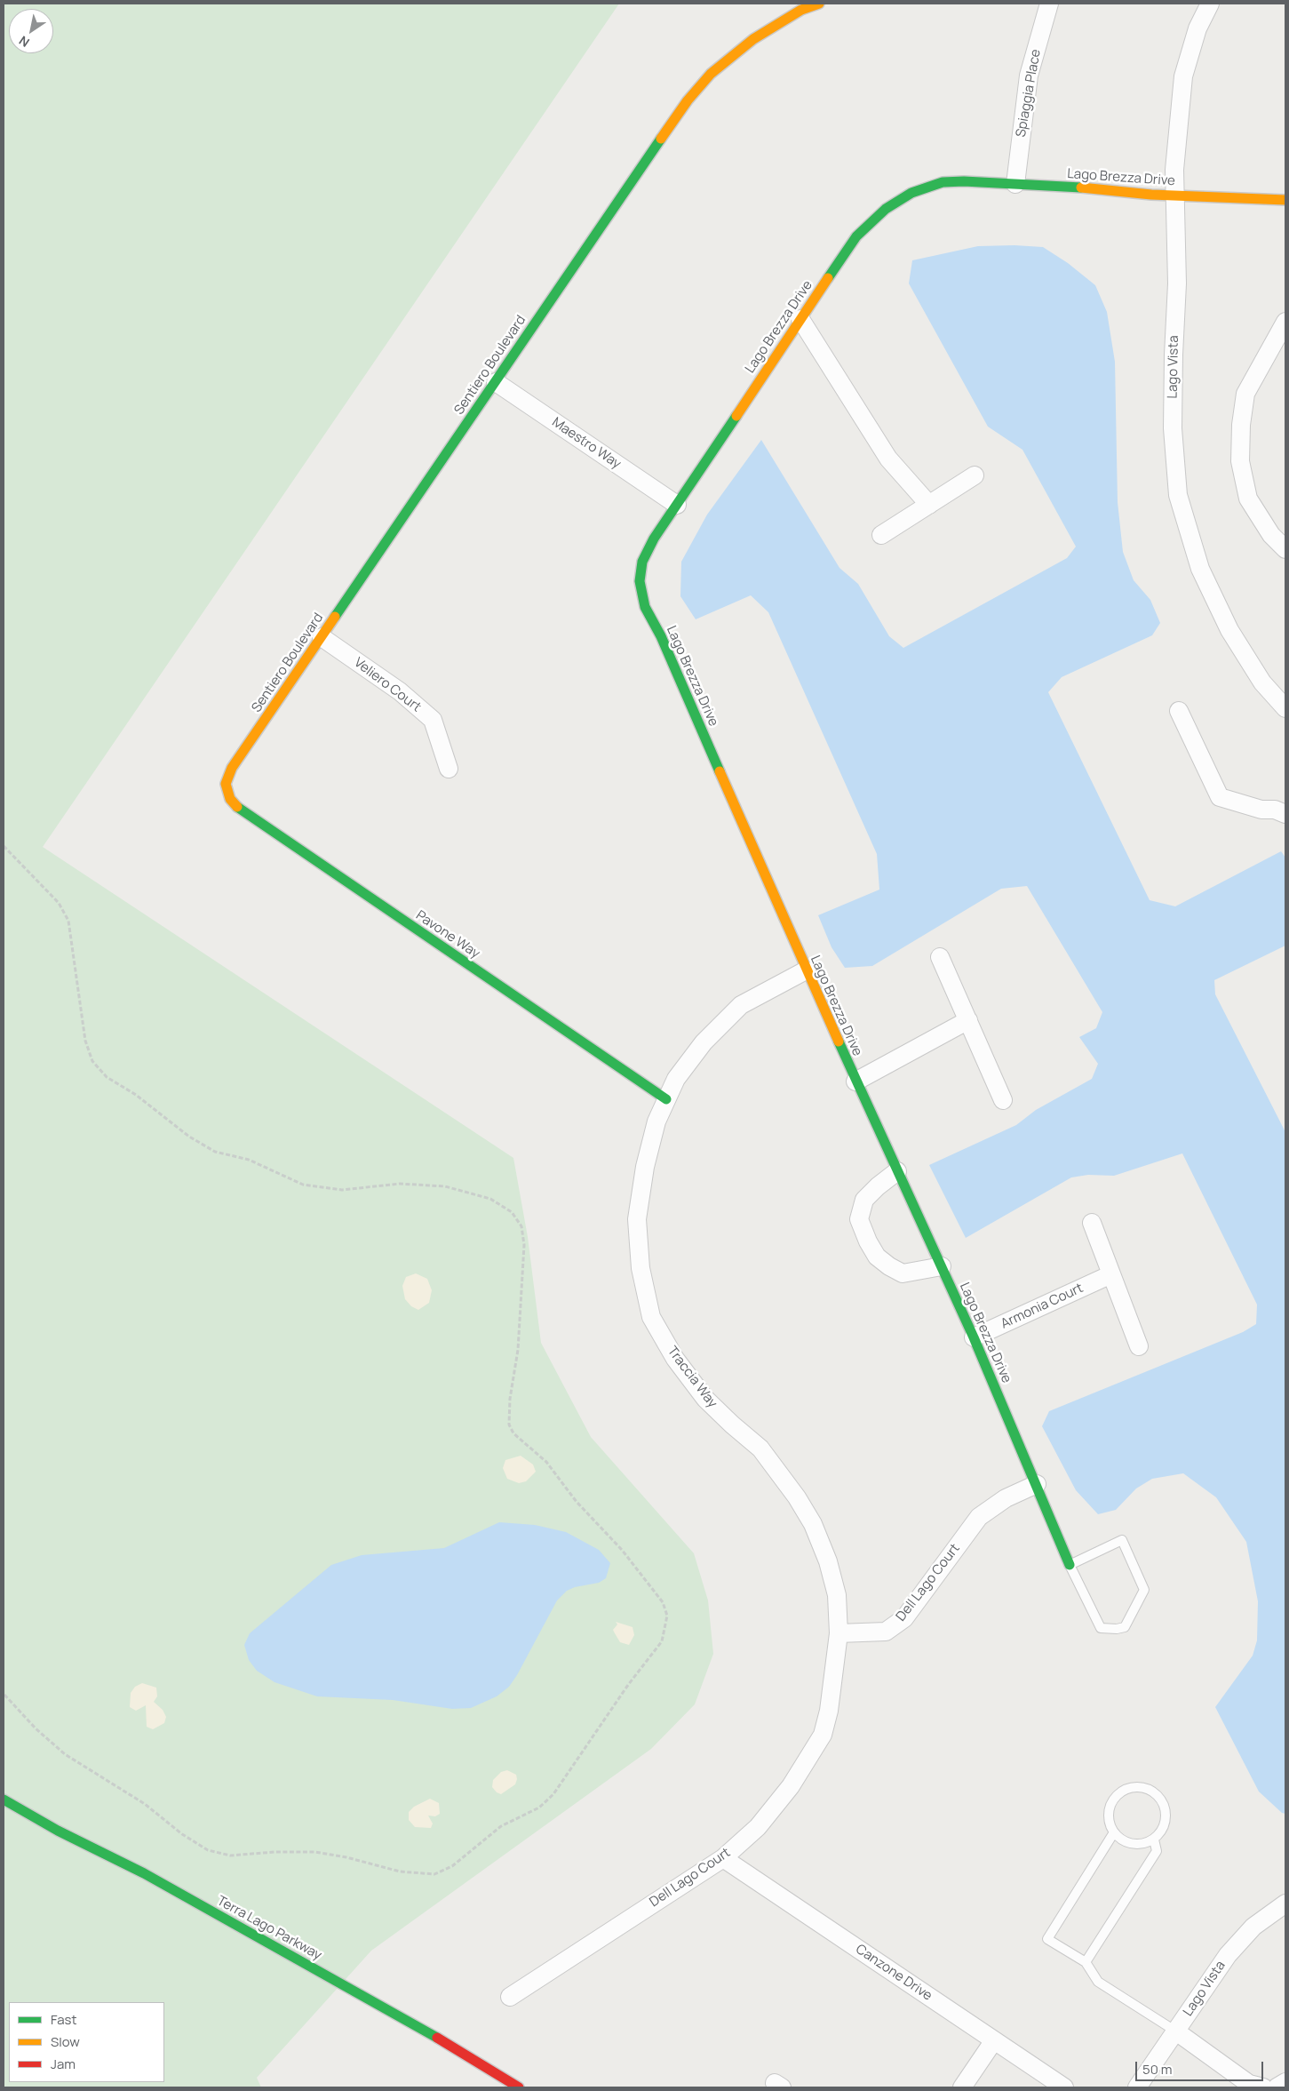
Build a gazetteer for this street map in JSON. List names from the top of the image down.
{
  "streets": {
    "street": [
      "Spiaggia Place",
      "Lago Brezza Drive",
      "Sentiero Boulevard",
      "Lago Vista",
      "Maestro Way",
      "Veliero Court",
      "Pavone Way",
      "Armonia Court",
      "Traccia Way",
      "Dell Lago Court",
      "Terra Lago Parkway",
      "Canzone Drive"
    ]
  },
  "crossings": [
    ["Spiaggia Place", "Lago Brezza Drive"],
    ["Lago Brezza Drive", "Lago Vista"],
    ["Lago Brezza Drive", "Maestro Way"],
    ["Lago Brezza Drive", "Armonia Court"],
    ["Lago Brezza Drive", "Traccia Way"],
    ["Lago Brezza Drive", "Dell Lago Court"],
    ["Sentiero Boulevard", "Maestro Way"],
    ["Sentiero Boulevard", "Veliero Court"],
    ["Sentiero Boulevard", "Pavone Way"],
    ["Pavone Way", "Traccia Way"],
    ["Traccia Way", "Dell Lago Court"],
    ["Dell Lago Court", "Canzone Drive"]
  ],
  "legend": ["Fast", "Slow", "Jam"],
  "scale_bar": "50 m",
  "north": "bottom left"
}
